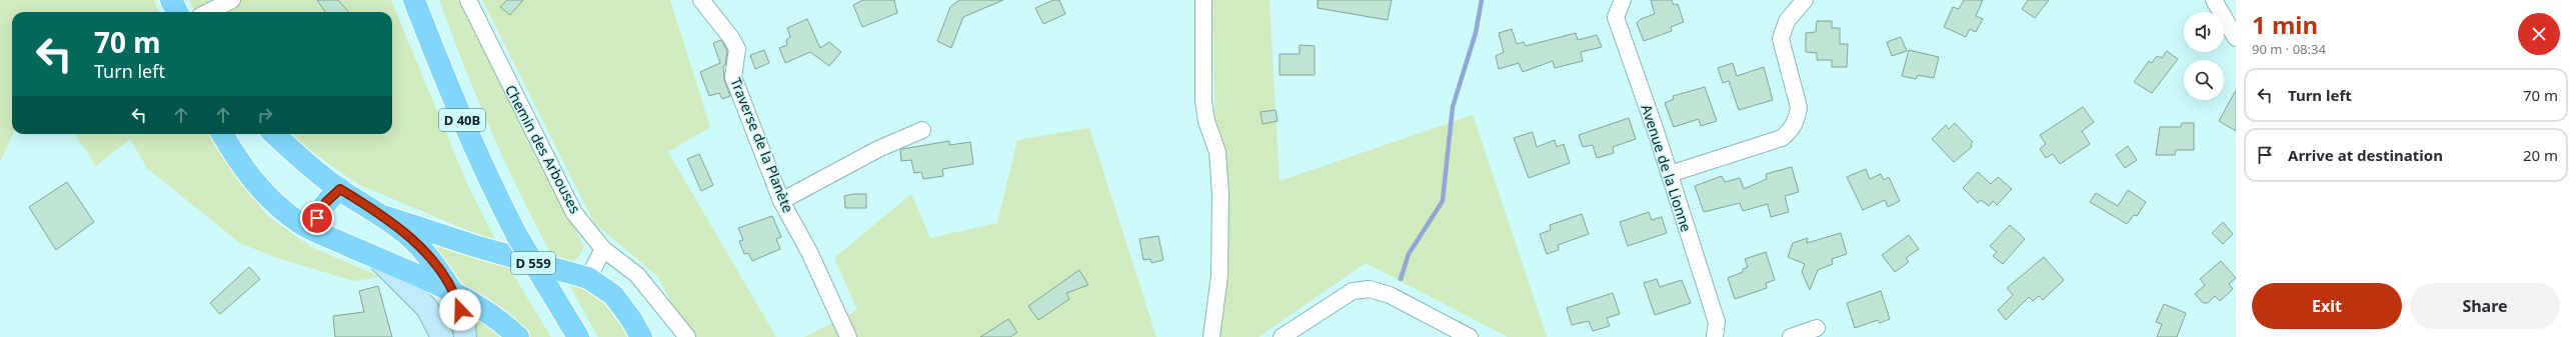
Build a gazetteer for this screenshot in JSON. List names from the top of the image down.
{
  "streets": {
    "main road": ["D 40B", "D 559"],
    "street": ["Traverse de la Planète", "Chemin des Arbouses", "Avenue de la Lionne"]
  },
  "page": {
    "heading": ["1 min", "90 m · 08:34"],
    "turn": ["70 m", "Turn left"],
    "list": [
      {
        "name": "Turn left",
        "value": "70 m"
      },
      {
        "name": "Arrive at destination",
        "value": "20 m"
      }
    ],
    "buttons": ["Exit", "Share"]
  }
}
